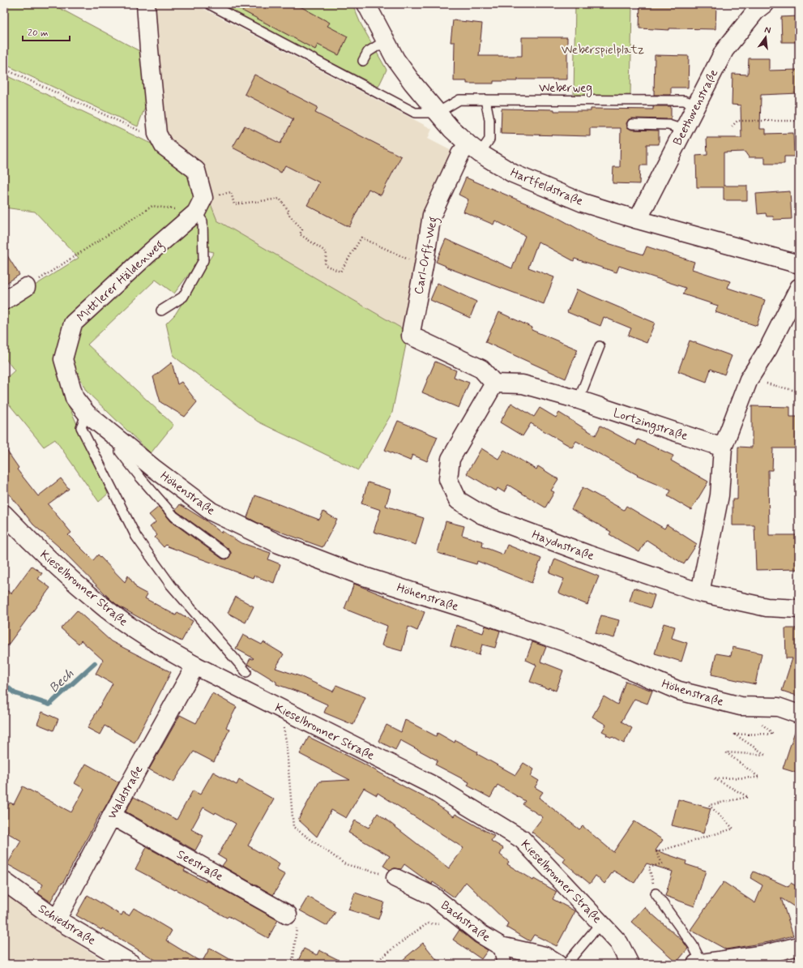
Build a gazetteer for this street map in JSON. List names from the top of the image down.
{
  "streets": {
    "street": [
      "Beethovenstraße",
      "Hartfeldstraße",
      "Carl-Orff-Weg",
      "Mittlerer Häldenweg",
      "Lortzingstraße",
      "Höhenstraße",
      "Haydnstraße",
      "Kieselbronner Straße",
      "Waldstraße",
      "Seestraße",
      "Bachstraße",
      "Schiedstraße"
    ],
    "lane": ["Weberweg"]
  },
  "crossings": [
    ["Weberweg", "Beethovenstraße"],
    ["Weberweg", "Hartfeldstraße"],
    ["Beethovenstraße", "Hartfeldstraße"],
    ["Hartfeldstraße", "Carl-Orff-Weg"],
    ["Carl-Orff-Weg", "Lortzingstraße"],
    ["Carl-Orff-Weg", "Haydnstraße"],
    ["Mittlerer Häldenweg", "Höhenstraße"],
    ["Lortzingstraße", "Haydnstraße"],
    ["Kieselbronner Straße", "Waldstraße"],
    ["Waldstraße", "Seestraße"],
    ["Waldstraße", "Schiedstraße"]
  ],
  "water": ["Bech"],
  "parks": ["Weberspielplatz"],
  "scale_bar": "20 m",
  "north": "top"
}
